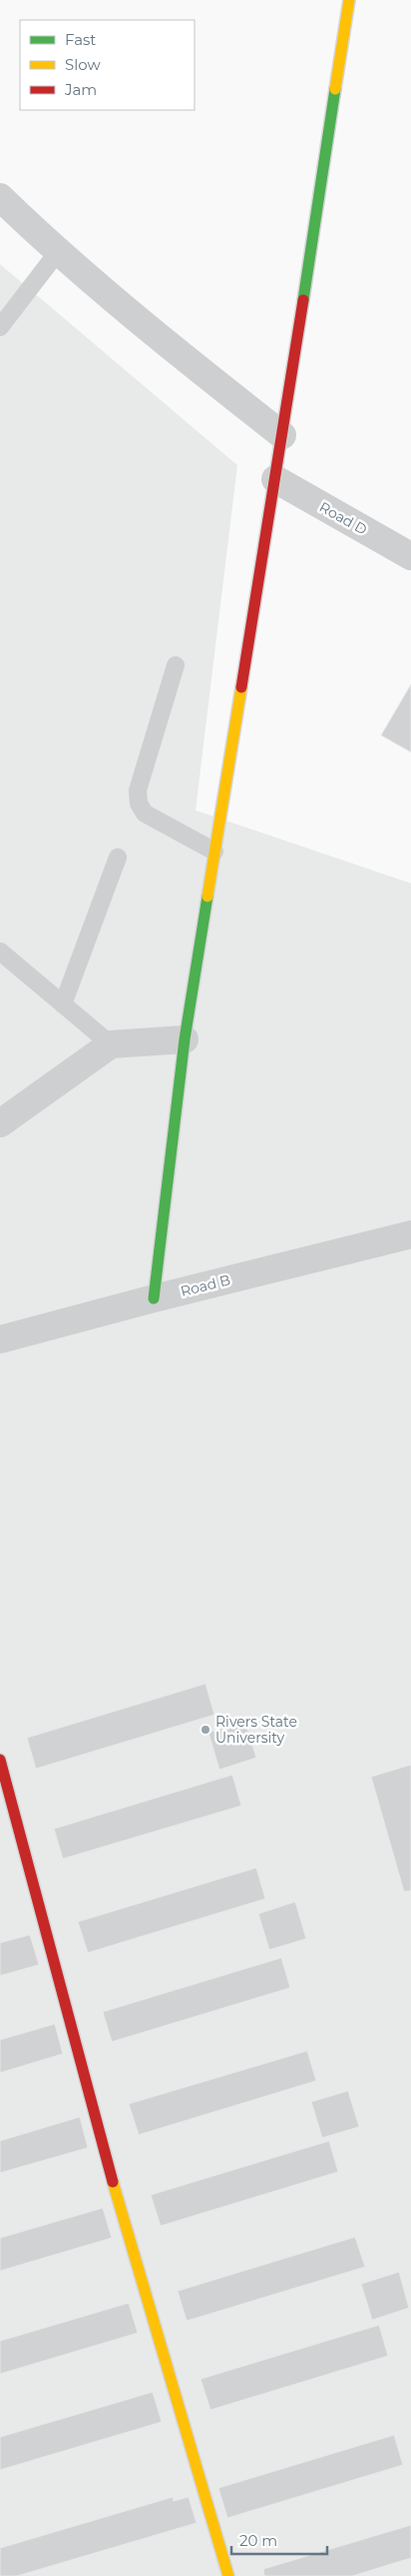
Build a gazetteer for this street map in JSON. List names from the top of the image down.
{
  "streets": {
    "street": ["Road D", "Road B"]
  },
  "places": ["Rivers State University"],
  "legend": ["Fast", "Slow", "Jam"],
  "scale_bar": "20 m"
}
